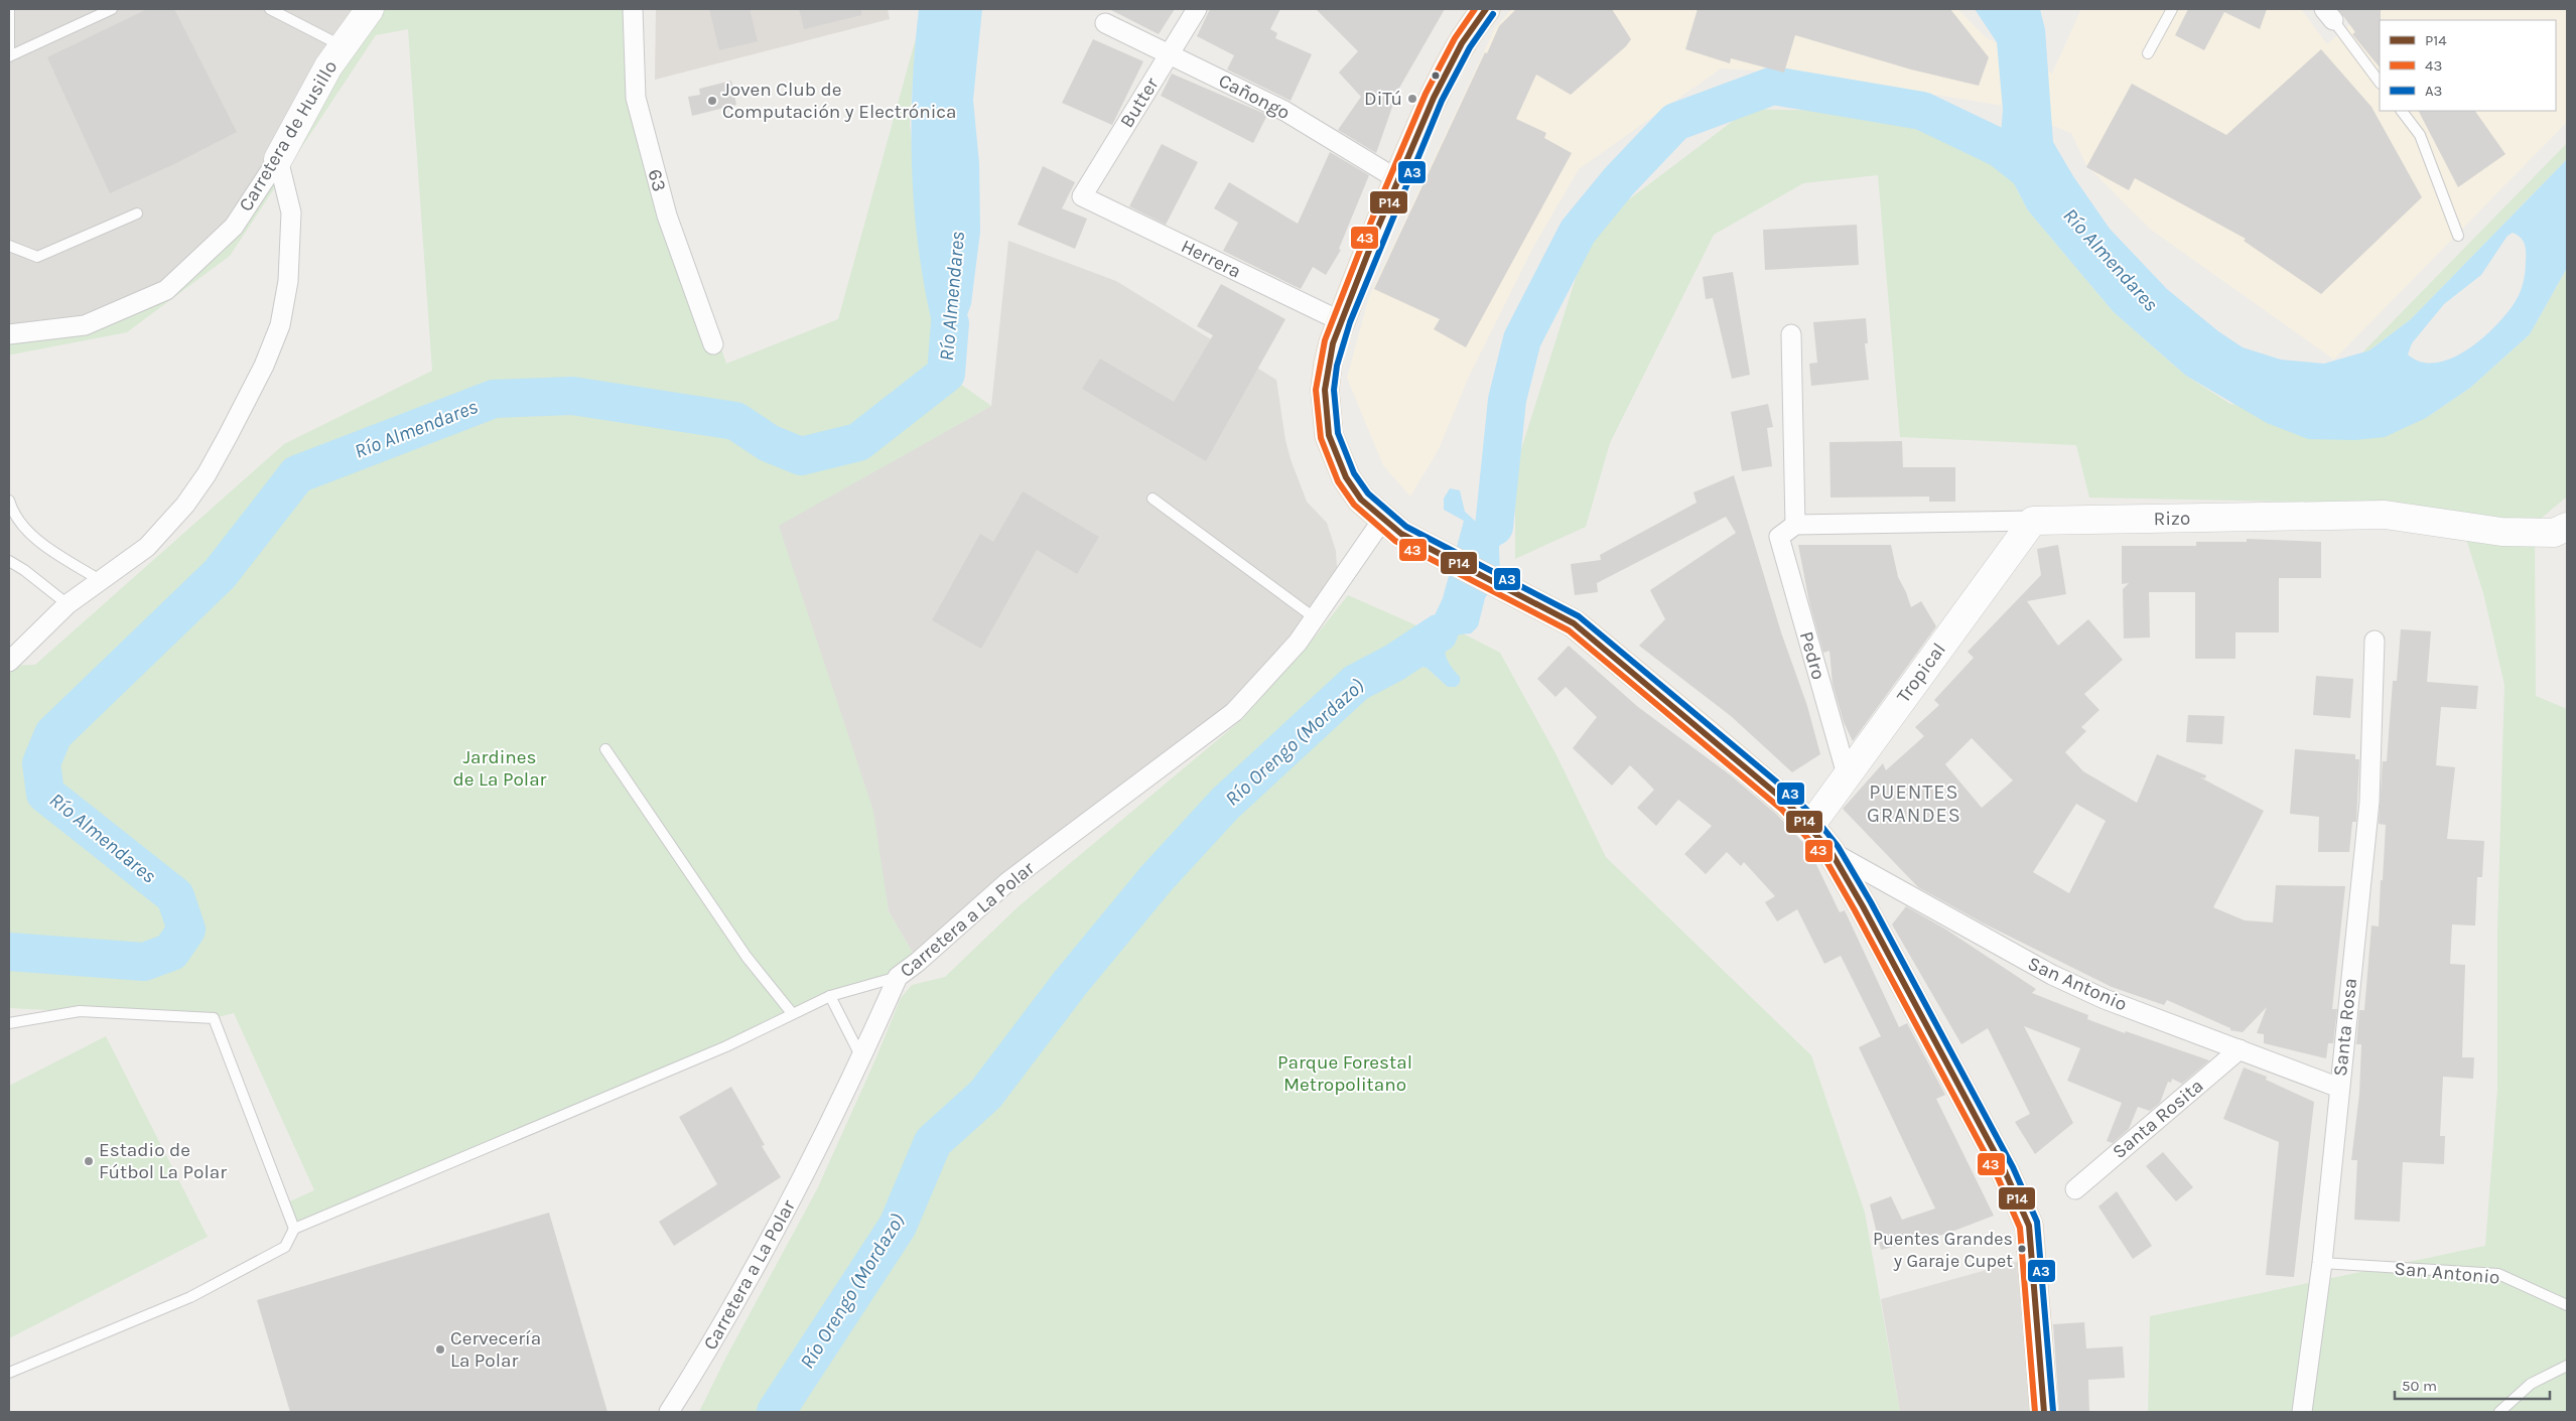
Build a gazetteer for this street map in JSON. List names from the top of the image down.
{
  "streets": {
    "street": [
      "Cañongo",
      "Butter",
      "Carretera de Husillo",
      "63",
      "Herrera",
      "Rizo",
      "Pedro",
      "Tropical",
      "Carretera a La Polar",
      "San Antonio",
      "Santa Rosa",
      "Santa Rosita"
    ]
  },
  "crossings": [
    ["Cañongo", "Butter"],
    ["Butter", "Herrera"],
    ["Rizo", "Pedro"],
    ["Rizo", "Tropical"],
    ["Pedro", "Tropical"],
    ["San Antonio", "Santa Rosa"],
    ["San Antonio", "Santa Rosita"]
  ],
  "districts": ["PUENTES GRANDES"],
  "water": ["Río Almendares", "Río Orengo (Mordazo)"],
  "parks": ["Jardines de La Polar", "Parque Forestal Metropolitano"],
  "places": [
    "DiTú",
    "Joven Club de Computación y Electrónica",
    "Estadio de Fútbol La Polar",
    "Puentes Grandes y Garaje Cupet",
    "Cervecería La Polar"
  ],
  "lines": ["transit line P14", "transit line 43", "transit line A3"],
  "legend": ["P14", "43", "A3"],
  "scale_bar": "50 m"
}
